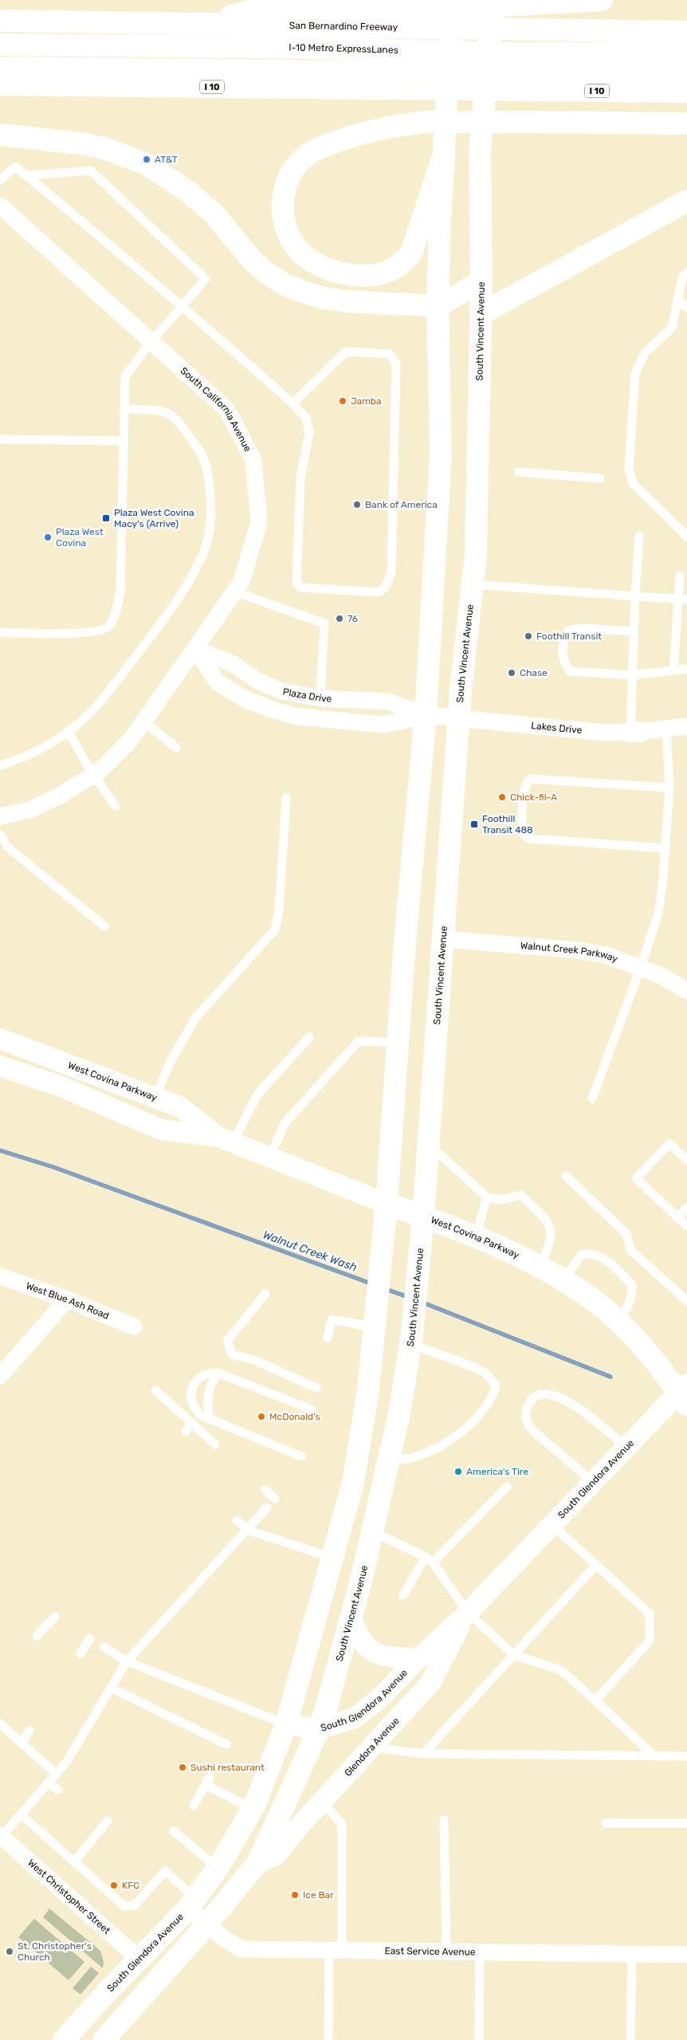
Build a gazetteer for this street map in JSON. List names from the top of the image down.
{
  "streets": {
    "main road": [
      "I-10 Metro ExpressLanes",
      "I 10",
      "South Vincent Avenue",
      "West Covina Parkway",
      "South Glendora Avenue"
    ],
    "street": [
      "South California Avenue",
      "Plaza Drive",
      "Lakes Drive",
      "Walnut Creek Parkway",
      "West Blue Ash Road",
      "Glendora Avenue",
      "West Christopher Street",
      "East Service Avenue"
    ]
  },
  "crossings": [
    ["I-10 Metro ExpressLanes", "I 10"],
    ["South Vincent Avenue", "Lakes Drive"],
    ["South Vincent Avenue", "Walnut Creek Parkway"],
    ["South Vincent Avenue", "West Covina Parkway"],
    ["South Vincent Avenue", "South Glendora Avenue"],
    ["South Vincent Avenue", "Glendora Avenue"],
    ["South California Avenue", "Plaza Drive"],
    ["Plaza Drive", "Lakes Drive"],
    ["West Covina Parkway", "South Glendora Avenue"],
    ["South Glendora Avenue", "Glendora Avenue"],
    ["South Glendora Avenue", "West Christopher Street"],
    ["South Glendora Avenue", "East Service Avenue"]
  ],
  "water": ["Walnut Creek Wash"],
  "places": {
    "other": [
      "AT&T",
      "Jamba",
      "Bank of America",
      "Plaza West Covina",
      "76",
      "Foothill Transit",
      "Chase",
      "Chick-fil-A",
      "McDonald's",
      "America's Tire",
      "Sushi restaurant",
      "KFC",
      "Ice Bar",
      "St. Christopher's Church"
    ],
    "transit": ["Plaza West Covina Macy's (Arrive)", "Foothill Transit 488"]
  }
}
